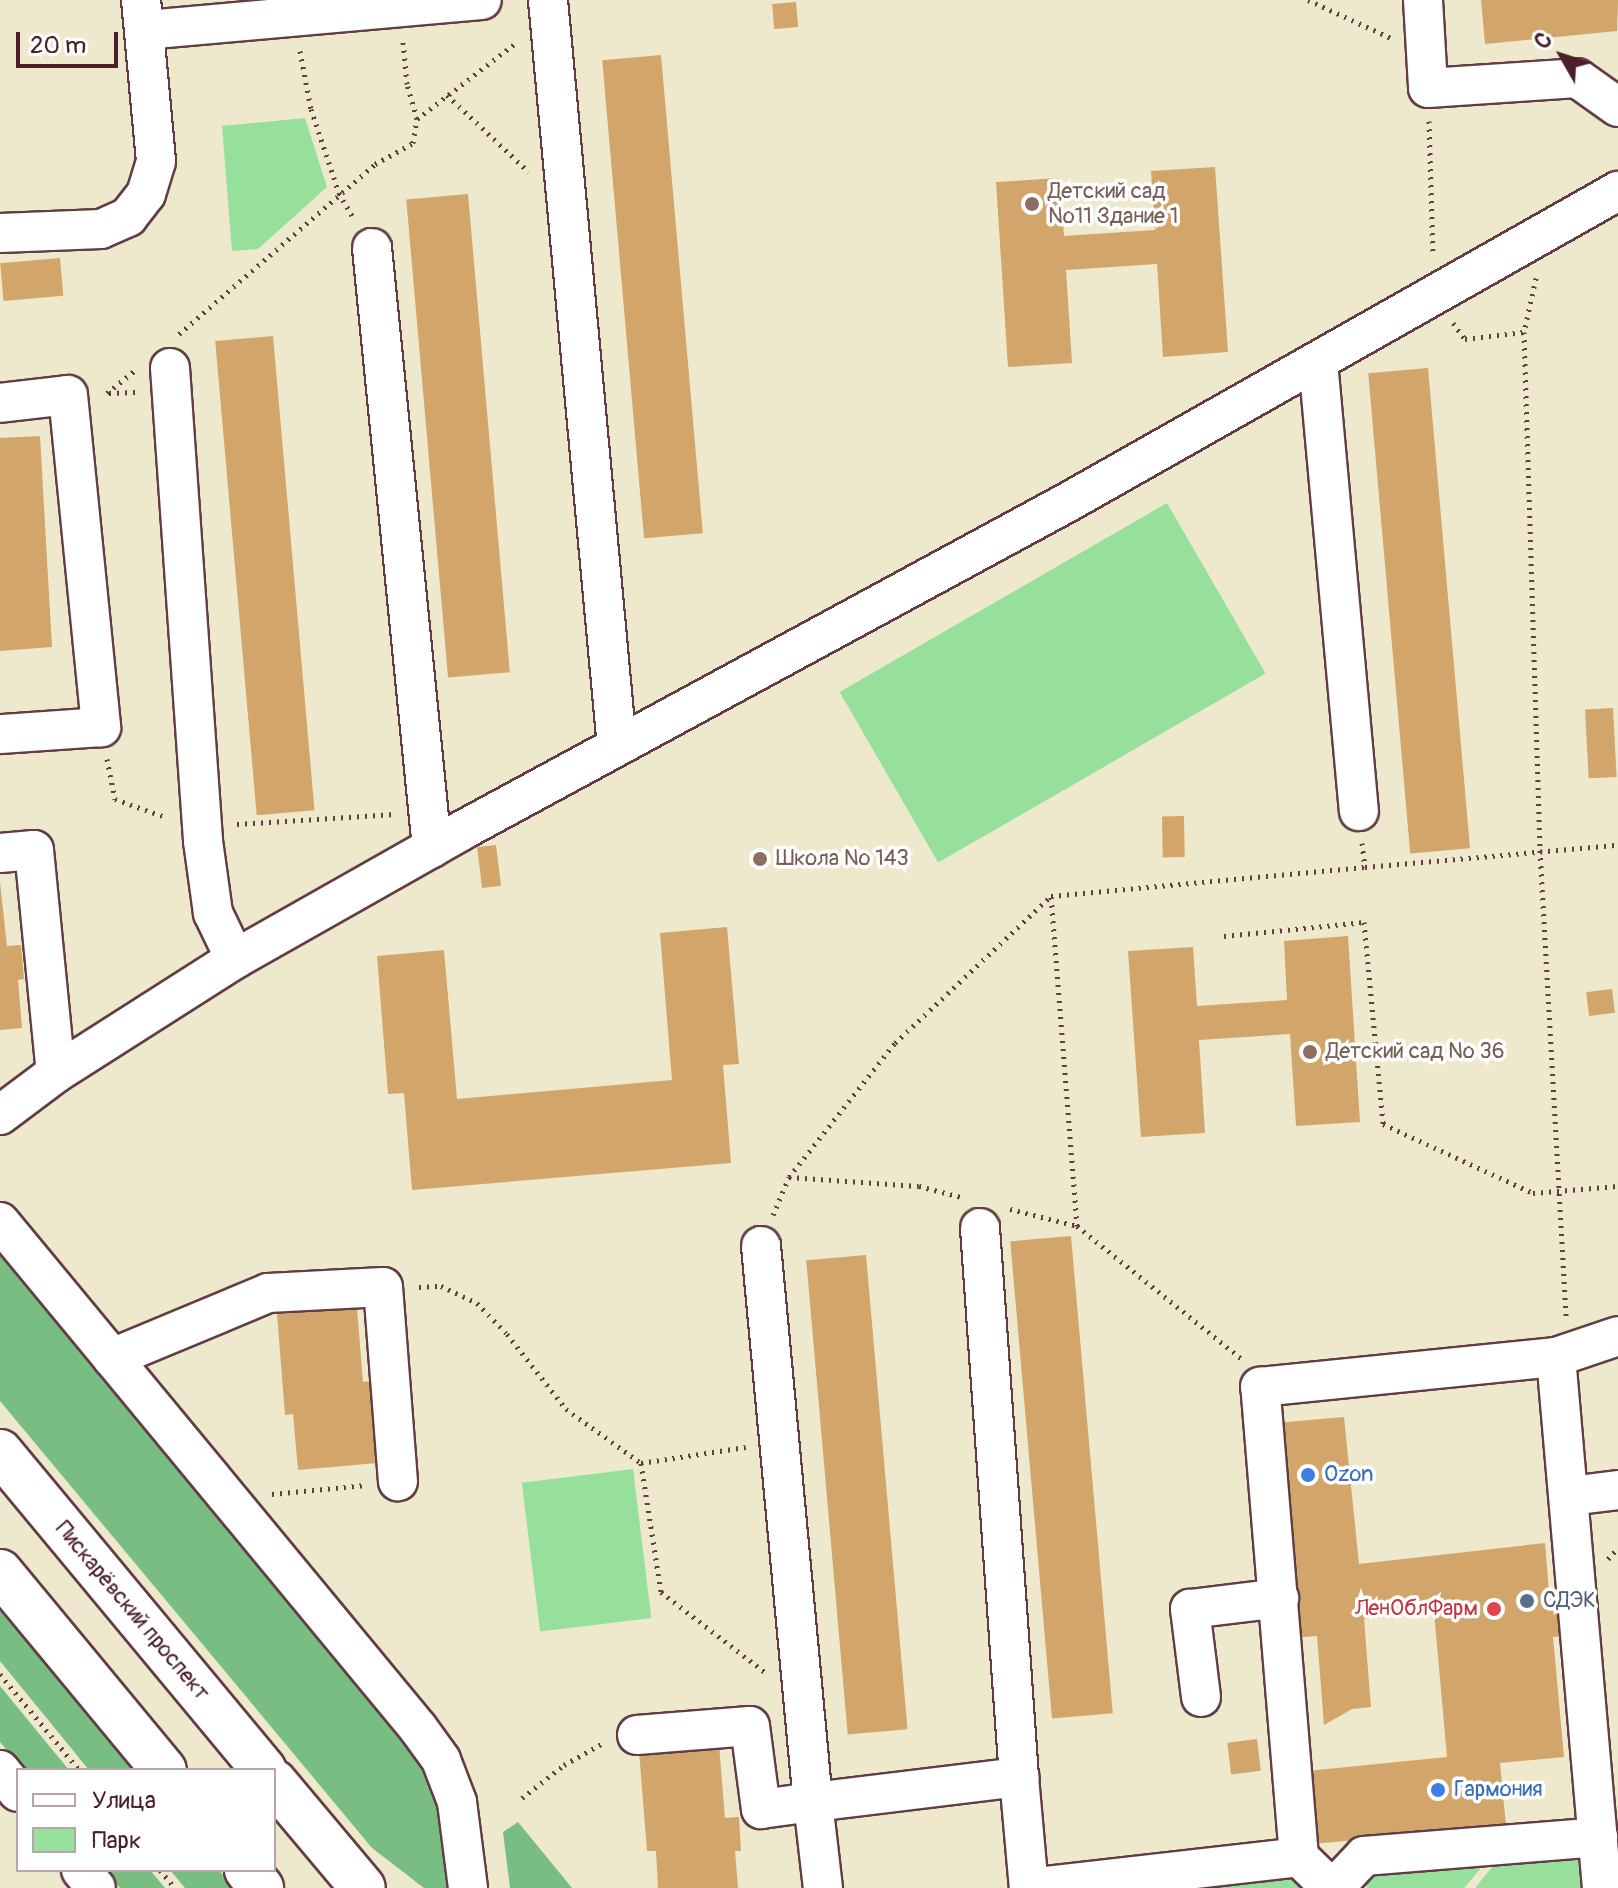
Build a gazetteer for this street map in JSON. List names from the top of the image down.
{
  "streets": {
    "main road": ["Пискарёвский проспект"]
  },
  "places": [
    "Детский сад №11 Здание 1",
    "Школа № 143",
    "Детский сад № 36",
    "Ozon",
    "СДЭК",
    "ЛенОблФарм",
    "Гармония"
  ],
  "legend": ["Улица", "Парк"],
  "scale_bar": "20 m",
  "north": "top left"
}
